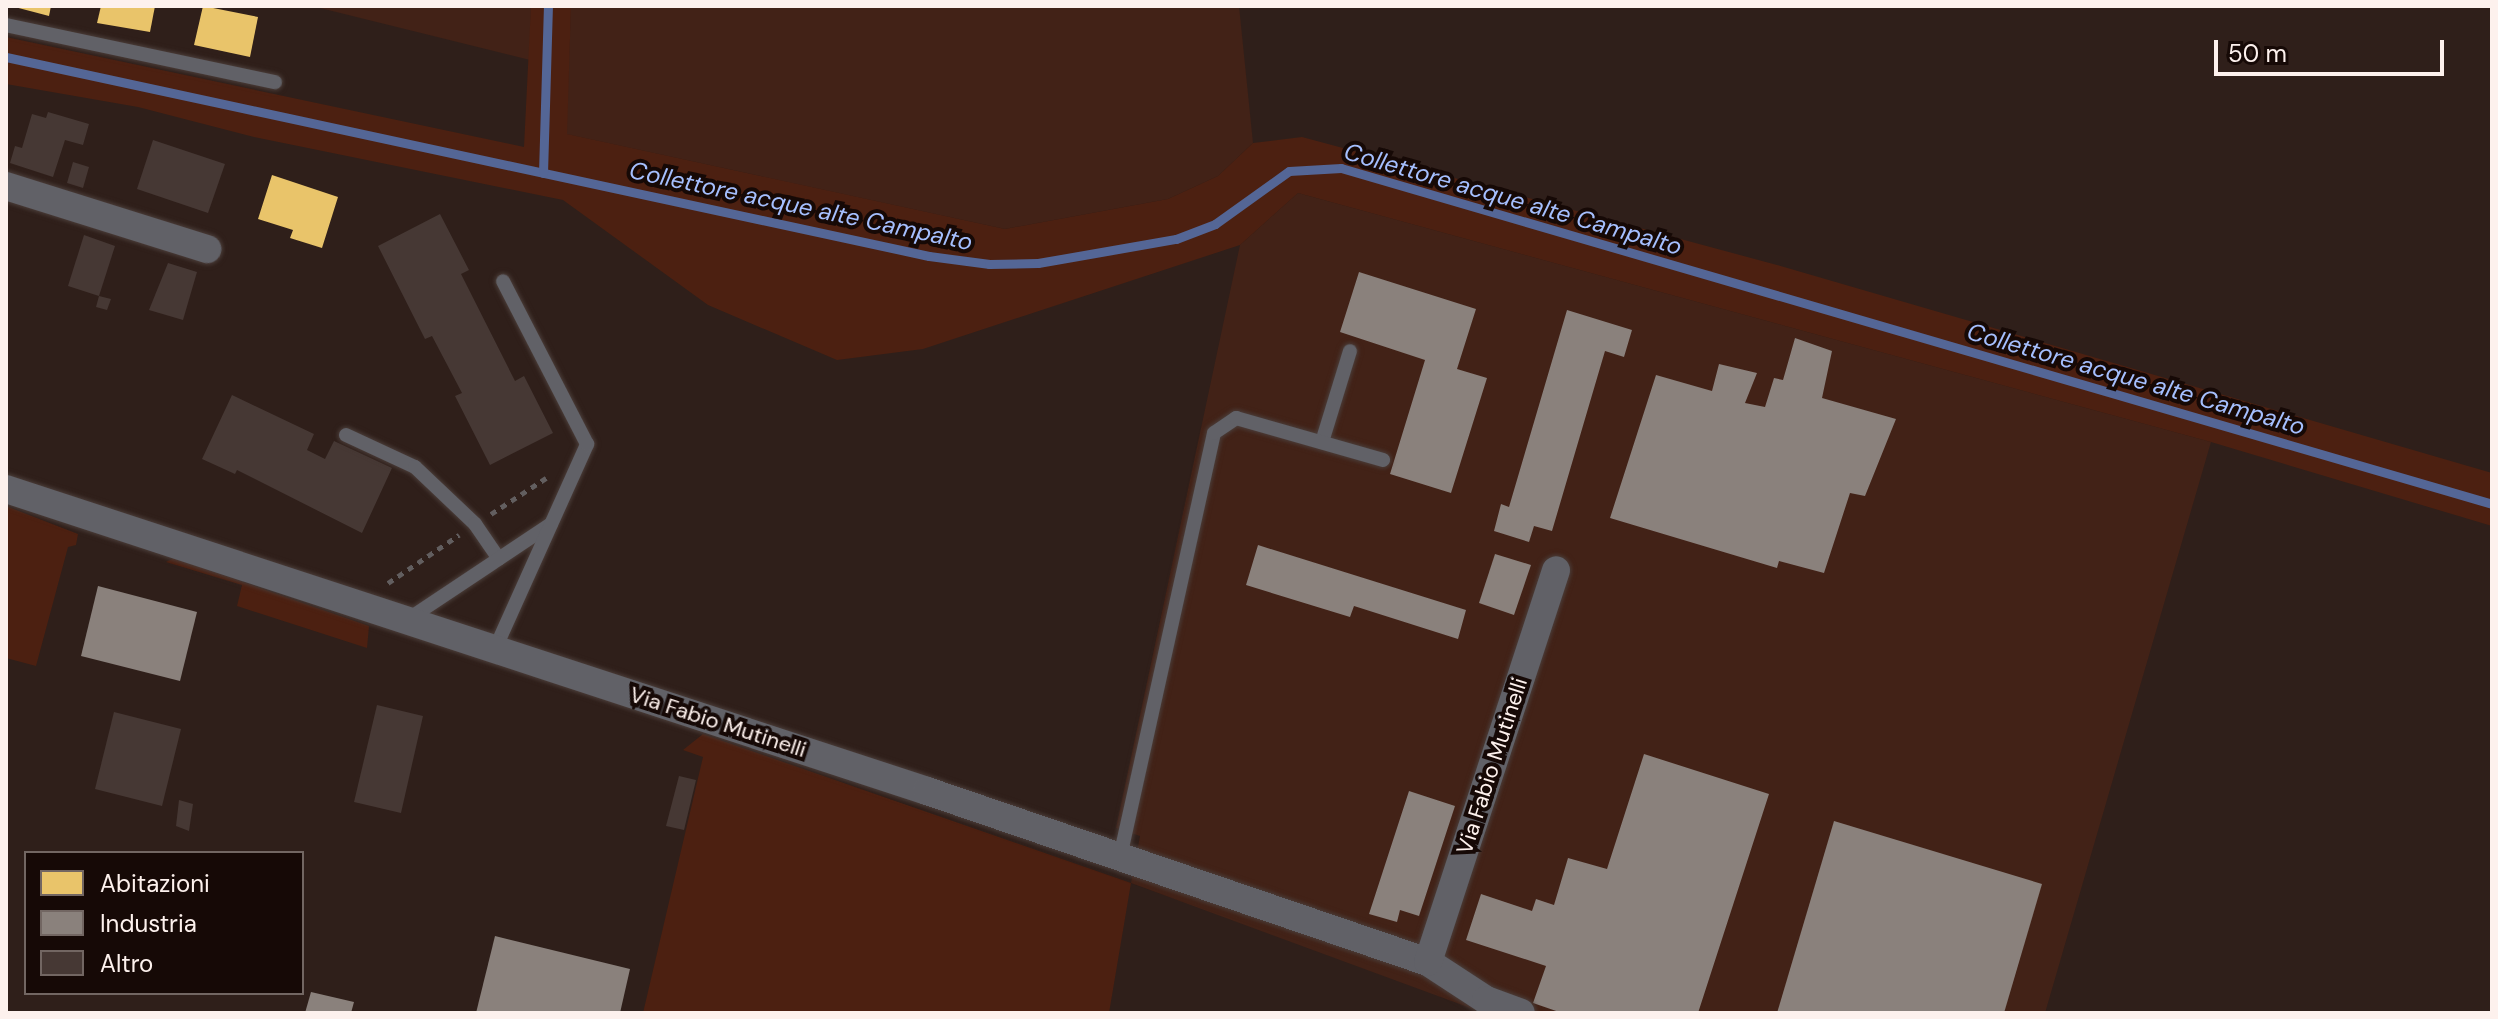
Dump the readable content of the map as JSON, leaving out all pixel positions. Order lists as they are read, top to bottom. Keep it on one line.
{"streets":{"street":["Via Fabio Mutinelli"]},"water":["Collettore acque alte Campalto"],"legend":["Abitazioni","Industria","Altro"],"scale_bar":"50 m"}
